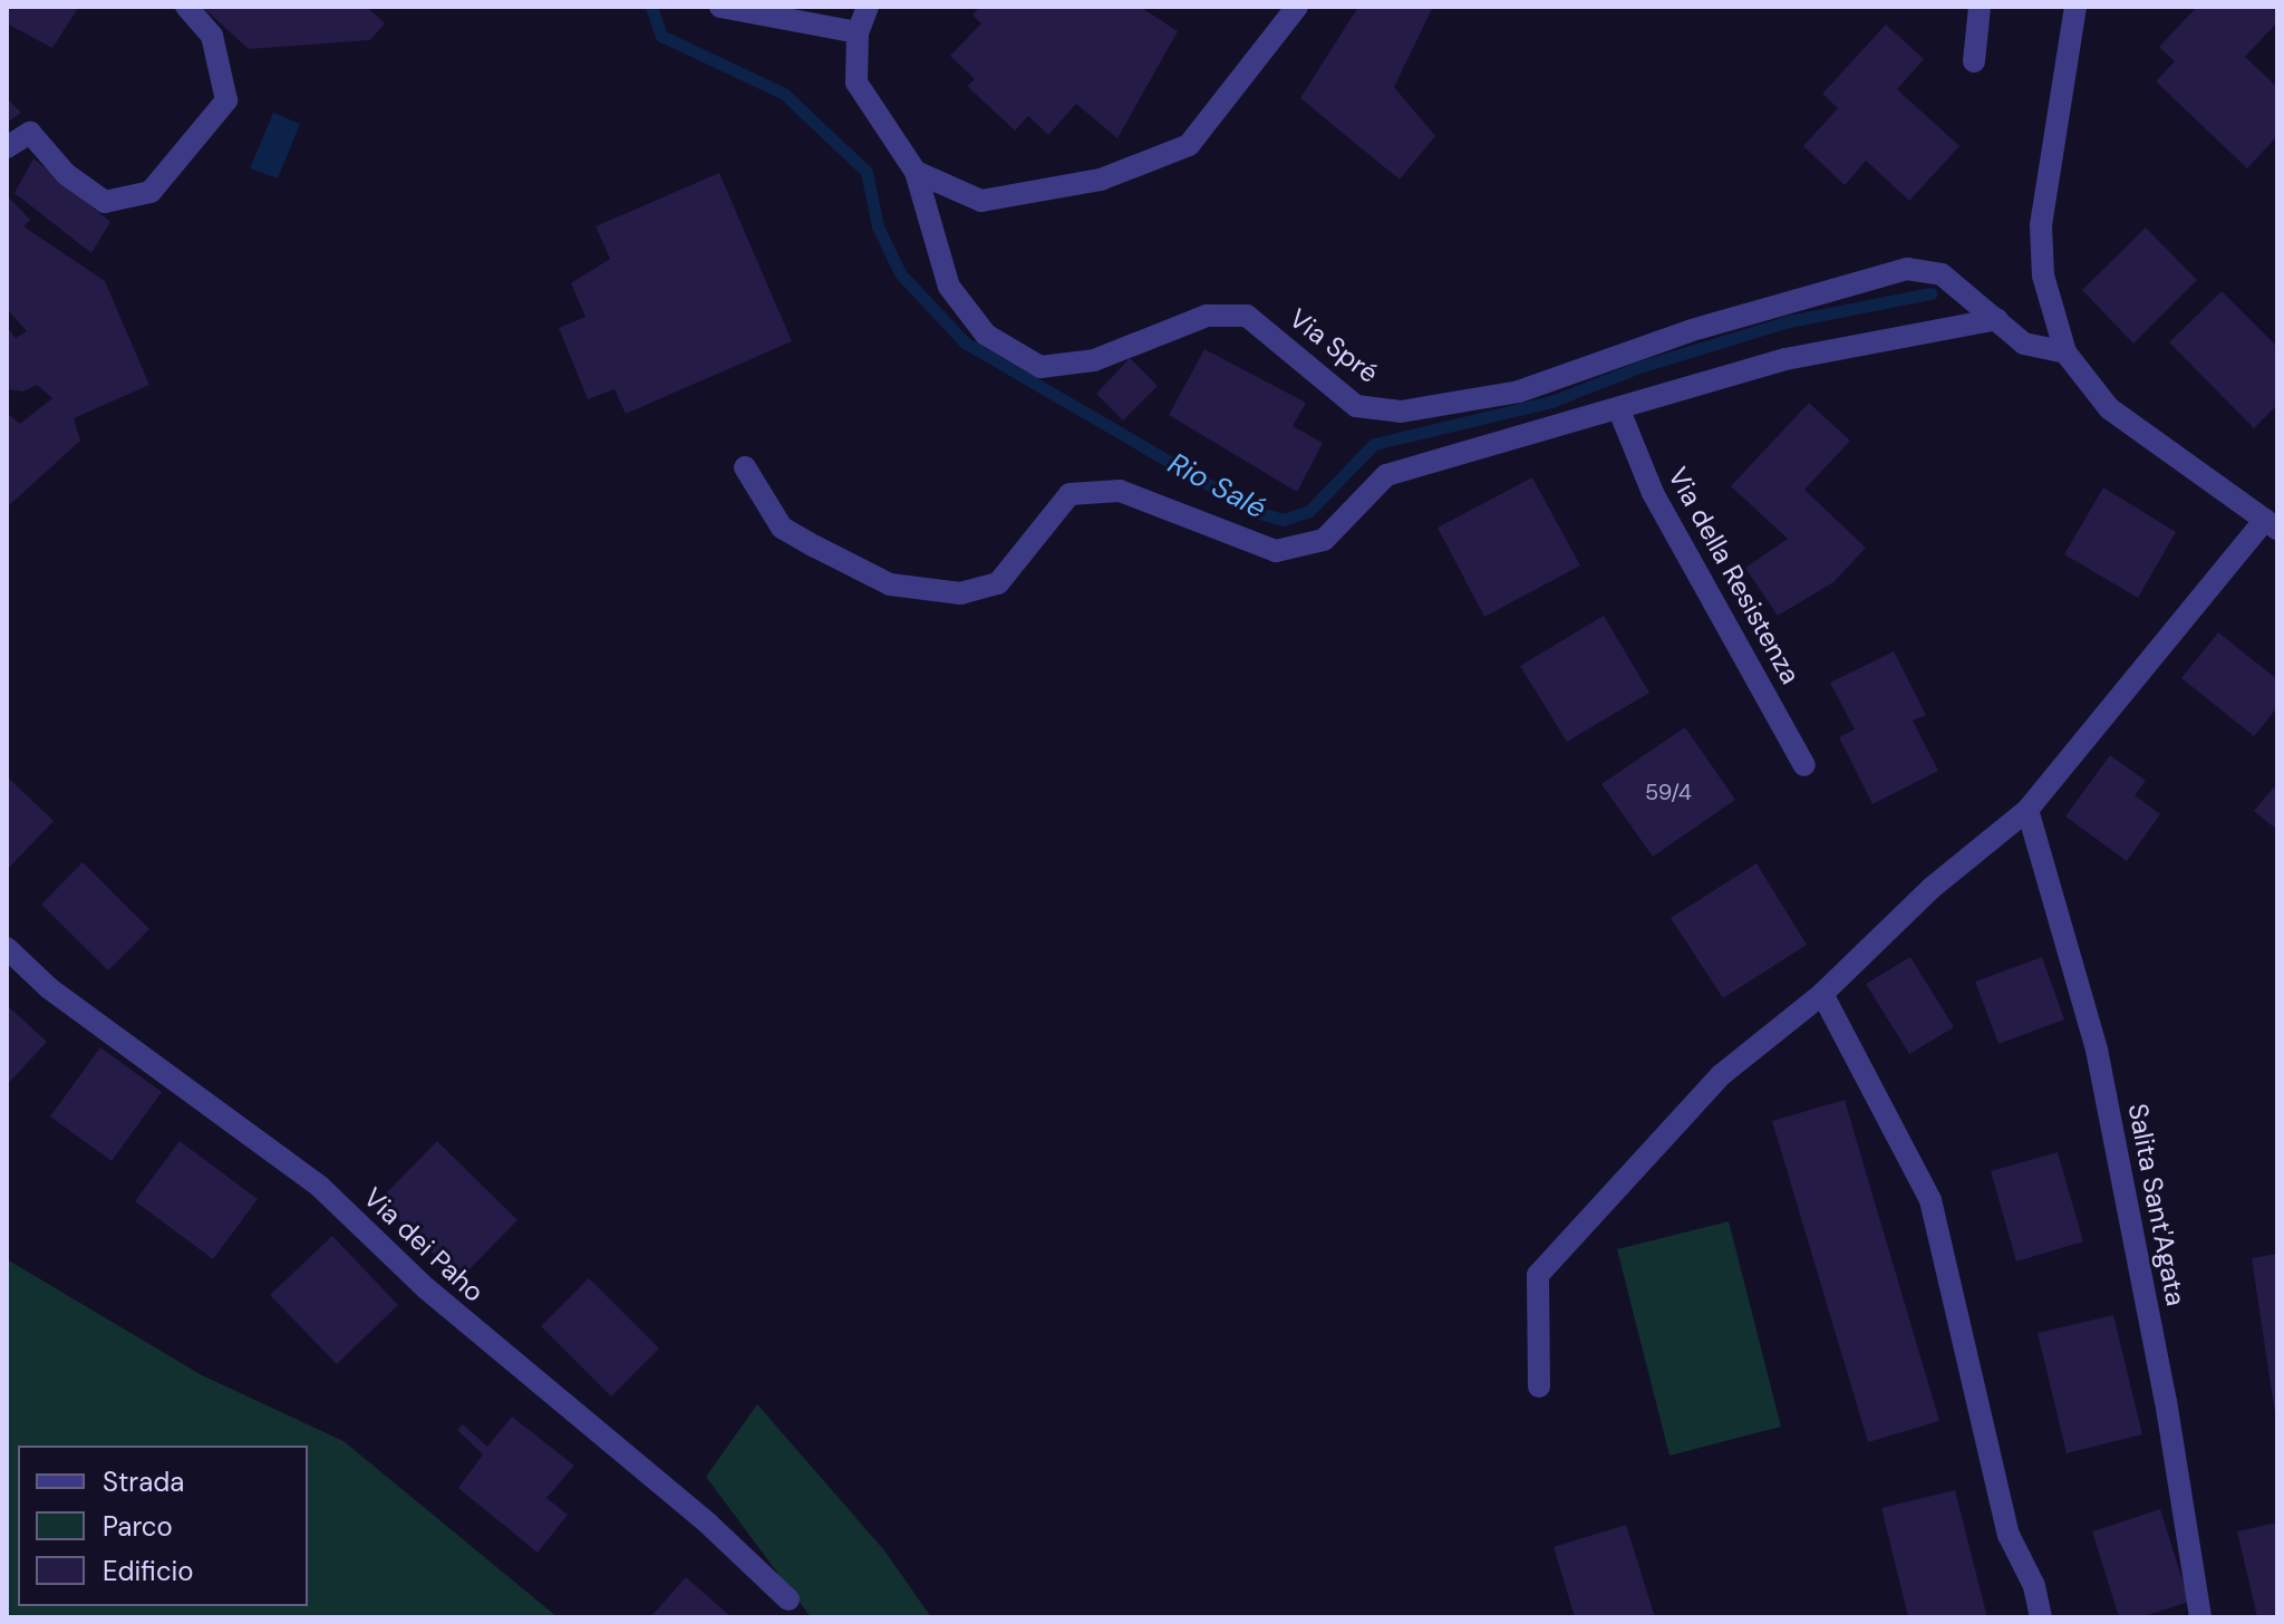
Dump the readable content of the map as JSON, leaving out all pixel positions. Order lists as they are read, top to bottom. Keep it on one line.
{"streets":{"street":["Via Spré","Via della Resistenza","Salita Sant'Agata","Via dei Paho"]},"water":["Rio Salé"],"house_numbers":["59/4"],"legend":["Strada","Parco","Edificio"]}
